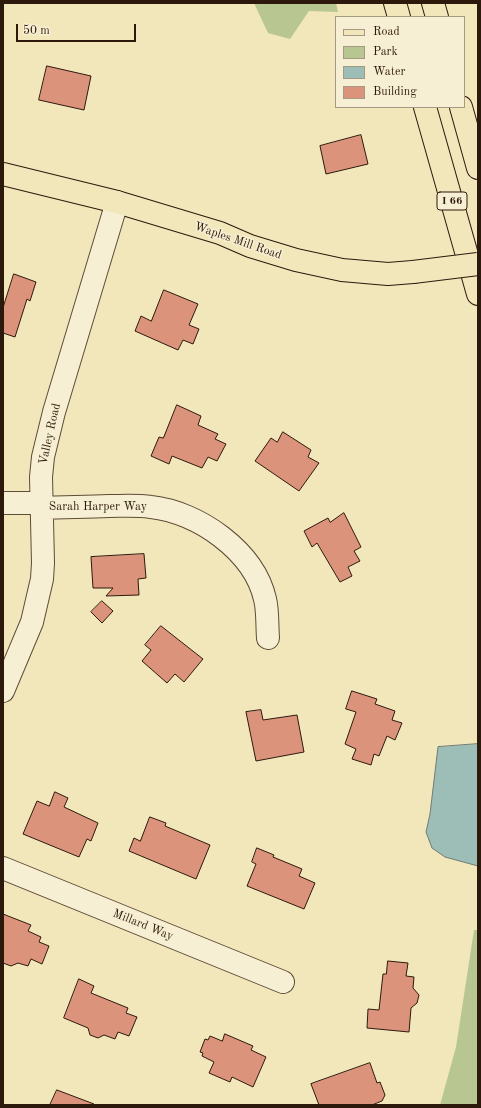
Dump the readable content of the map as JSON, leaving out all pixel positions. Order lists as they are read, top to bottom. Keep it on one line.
{"streets":{"main road":["I 66","Waples Mill Road"],"street":["Valley Road","Sarah Harper Way","Millard Way"]},"crossings":[["Waples Mill Road","Valley Road"],["Valley Road","Sarah Harper Way"]],"legend":["Road","Park","Water","Building"],"scale_bar":"50 m"}
